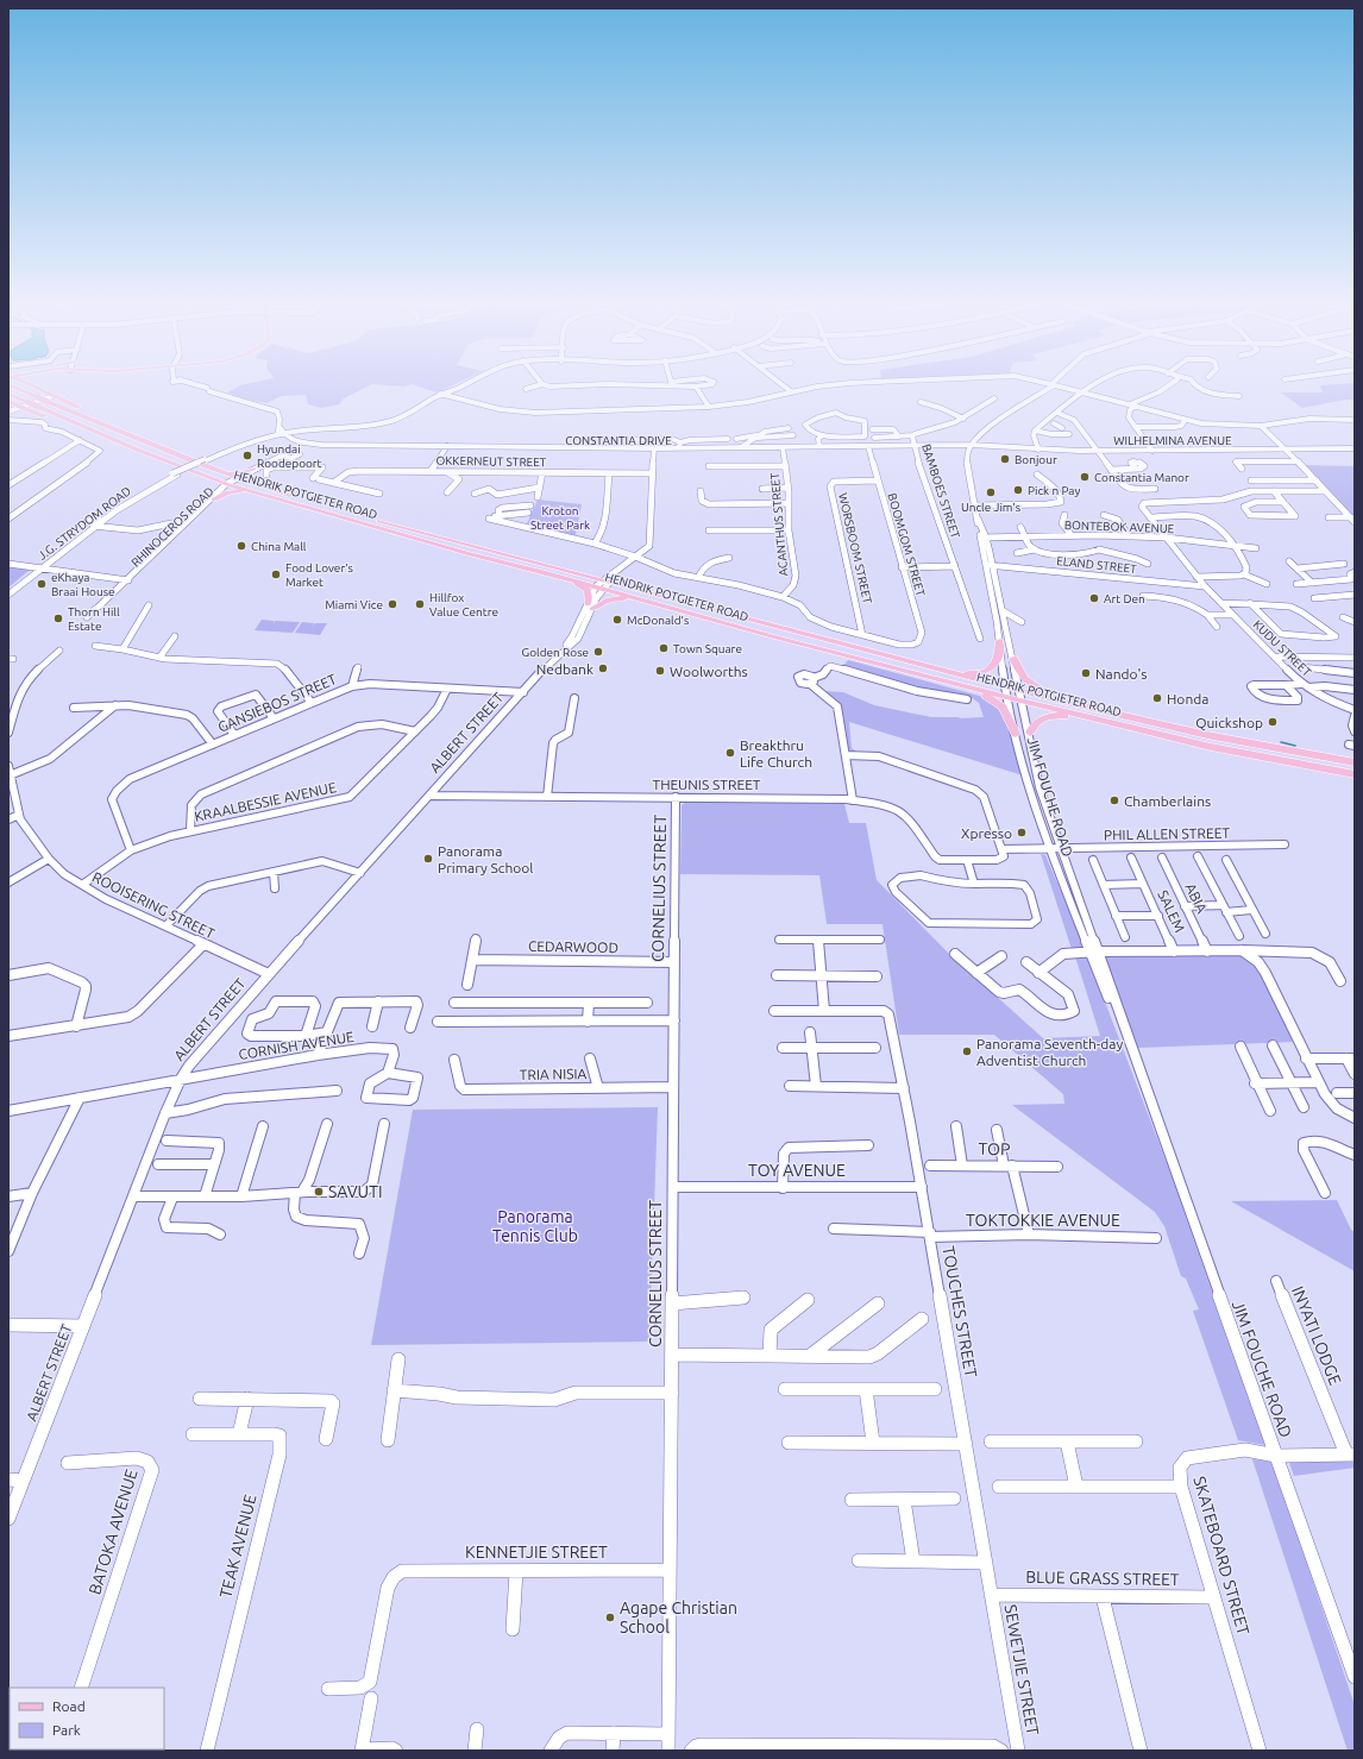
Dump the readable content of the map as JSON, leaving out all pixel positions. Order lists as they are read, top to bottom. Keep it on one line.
{"streets":{"main road":["HENDRIK POTGIETER ROAD"],"street":["CONSTANTIA DRIVE","WILHELMINA AVENUE","OKKERNEUT STREET","BAMBOES STREET","J.G. STRYDOM ROAD","ACANTHUS STREET","RHINOCEROS ROAD","BONTEBOK AVENUE","BOOMGOM STREET","WORSBOOM STREET","ELAND STREET","KUDU STREET","GANSIEBOS STREET","ALBERT STREET","THEUNIS STREET","JIM FOUCHE ROAD","KRAALBESSIE AVENUE","PHIL ALLEN STREET","CORNELIUS STREET","ABIA","ROOISERING STREET","SALEM","CEDARWOOD","CORNISH AVENUE","TRIA NISIA","TOP","TOY AVENUE","TOKTOKKIE AVENUE","TOUCHES STREET","INYATI LODGE","BATOKA AVENUE","TEAK AVENUE","KENNETJIE STREET","SKATEBOARD STREET","BLUE GRASS STREET","SEWETJIE STREET"]},"crossings":[["CONSTANTIA DRIVE","WILHELMINA AVENUE"],["CONSTANTIA DRIVE","BAMBOES STREET"],["CONSTANTIA DRIVE","ACANTHUS STREET"],["CONSTANTIA DRIVE","BOOMGOM STREET"],["CONSTANTIA DRIVE","JIM FOUCHE ROAD"],["WILHELMINA AVENUE","JIM FOUCHE ROAD"],["OKKERNEUT STREET","ALBERT STREET"],["HENDRIK POTGIETER ROAD","RHINOCEROS ROAD"],["HENDRIK POTGIETER ROAD","ALBERT STREET"],["HENDRIK POTGIETER ROAD","JIM FOUCHE ROAD"],["BONTEBOK AVENUE","KUDU STREET"],["BONTEBOK AVENUE","JIM FOUCHE ROAD"],["BOOMGOM STREET","WORSBOOM STREET"],["ELAND STREET","KUDU STREET"],["ELAND STREET","JIM FOUCHE ROAD"],["GANSIEBOS STREET","ALBERT STREET"],["GANSIEBOS STREET","KRAALBESSIE AVENUE"],["ALBERT STREET","THEUNIS STREET"],["ALBERT STREET","ROOISERING STREET"],["ALBERT STREET","CORNISH AVENUE"],["THEUNIS STREET","CORNELIUS STREET"],["JIM FOUCHE ROAD","PHIL ALLEN STREET"],["JIM FOUCHE ROAD","SKATEBOARD STREET"],["KRAALBESSIE AVENUE","ROOISERING STREET"],["CORNELIUS STREET","CEDARWOOD"],["CORNELIUS STREET","TRIA NISIA"],["CORNELIUS STREET","TOY AVENUE"],["CORNELIUS STREET","KENNETJIE STREET"],["TOY AVENUE","TOUCHES STREET"],["TOKTOKKIE AVENUE","TOUCHES STREET"],["TOUCHES STREET","BLUE GRASS STREET"],["TOUCHES STREET","SEWETJIE STREET"],["INYATI LODGE","SKATEBOARD STREET"],["SKATEBOARD STREET","BLUE GRASS STREET"],["BLUE GRASS STREET","SEWETJIE STREET"]],"parks":["Kroton Street Park","Panorama Tennis Club"],"places":["Hyundai Roodepoort","Bonjour","Constantia Manor","Pick n Pay","Uncle Jim's","China Mall","Food Lover's Market","eKhaya Braai House","Art Den","Miami Vice","Hillfox Value Centre","Thorn Hill Estate","McDonald's","Town Square","Golden Rose","Nedbank","Woolworths","Nando's","Honda","Quickshop","Breakthru Life Church","Chamberlains","Xpresso","Panorama Primary School","Panorama Seventh-day Adventist Church","SAVUTI","Agape Christian School"],"legend":["Road","Park"]}
